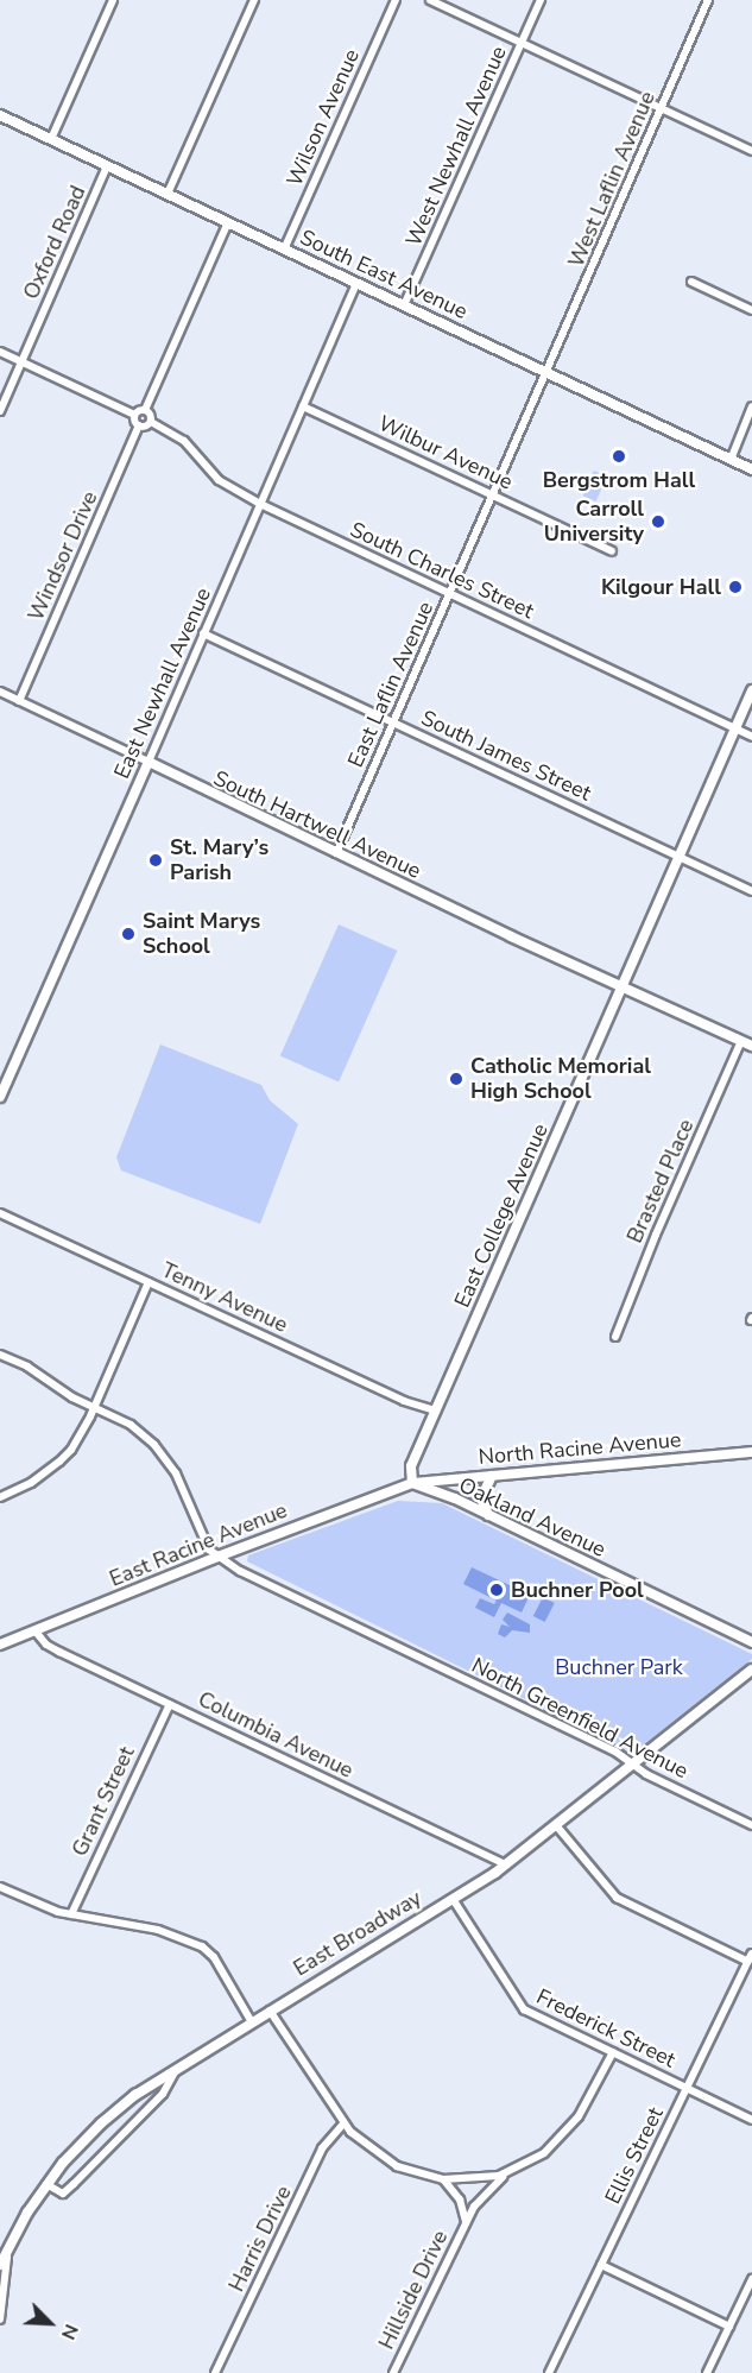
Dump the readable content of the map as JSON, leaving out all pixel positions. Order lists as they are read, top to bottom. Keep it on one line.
{"streets":{"main road":["South East Avenue","North Racine Avenue","East Racine Avenue","East Broadway"],"street":["Wilson Avenue","West Newhall Avenue","West Laflin Avenue","Oxford Road","Wilbur Avenue","Windsor Drive","South Charles Street","East Newhall Avenue","East Laflin Avenue","South James Street","South Hartwell Avenue","Brasted Place","East College Avenue","Tenny Avenue","Oakland Avenue","North Greenfield Avenue","Columbia Avenue","Grant Street","Frederick Street","Ellis Street","Harris Drive","Hillside Drive"]},"crossings":[["Wilson Avenue","South East Avenue"],["West Newhall Avenue","South East Avenue"],["West Laflin Avenue","South East Avenue"],["West Laflin Avenue","East Laflin Avenue"],["Oxford Road","South East Avenue"],["South East Avenue","East Newhall Avenue"],["South East Avenue","East Laflin Avenue"],["Wilbur Avenue","East Newhall Avenue"],["Wilbur Avenue","East Laflin Avenue"],["Windsor Drive","South Charles Street"],["Windsor Drive","South Hartwell Avenue"],["South Charles Street","East Newhall Avenue"],["South Charles Street","East Laflin Avenue"],["South Charles Street","East College Avenue"],["East Newhall Avenue","South James Street"],["East Newhall Avenue","South Hartwell Avenue"],["East Laflin Avenue","South James Street"],["East Laflin Avenue","South Hartwell Avenue"],["South James Street","East College Avenue"],["South Hartwell Avenue","Brasted Place"],["South Hartwell Avenue","East College Avenue"],["East College Avenue","Tenny Avenue"],["East College Avenue","North Racine Avenue"],["East College Avenue","Oakland Avenue"],["East College Avenue","East Racine Avenue"],["North Racine Avenue","Oakland Avenue"],["North Racine Avenue","East Racine Avenue"],["Oakland Avenue","East Racine Avenue"],["East Racine Avenue","North Greenfield Avenue"],["East Racine Avenue","Columbia Avenue"],["North Greenfield Avenue","East Broadway"],["Columbia Avenue","Grant Street"],["Columbia Avenue","East Broadway"],["East Broadway","Frederick Street"],["Frederick Street","Ellis Street"]],"parks":["Buchner Park"],"places":["Bergstrom Hall","Carroll University","Kilgour Hall","St. Mary’s Parish","Saint Marys School","Catholic Memorial High School","Buchner Pool"],"north":"bottom right"}
